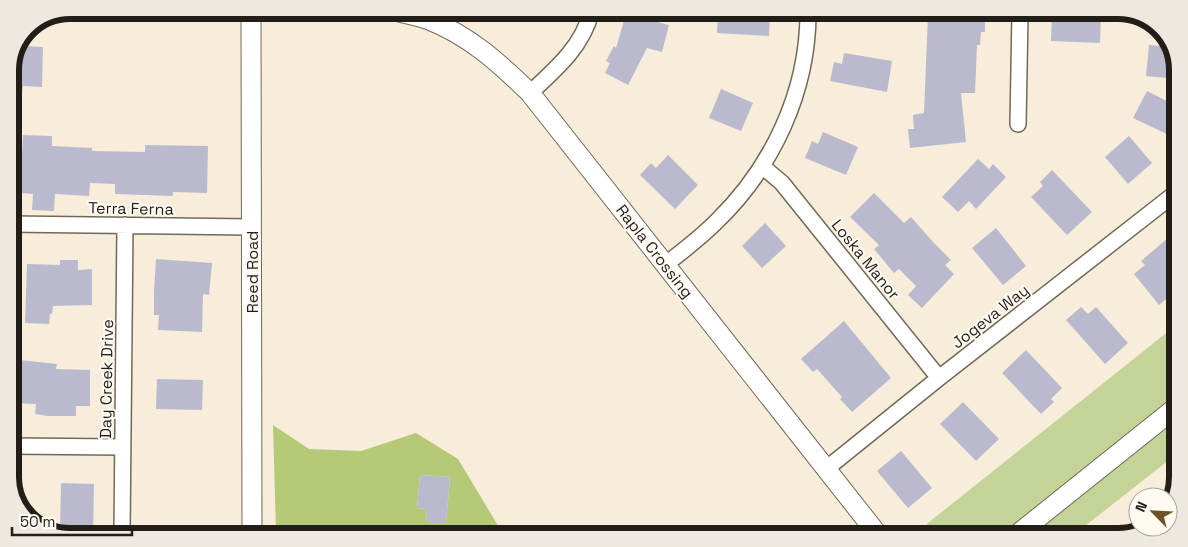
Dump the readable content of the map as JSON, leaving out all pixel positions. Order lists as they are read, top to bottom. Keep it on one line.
{"streets":{"street":["Terra Ferna","Rapla Crossing","Loska Manor","Reed Road","Jogeva Way","Day Creek Drive"]},"crossings":[["Terra Ferna","Reed Road"],["Terra Ferna","Day Creek Drive"],["Rapla Crossing","Jogeva Way"],["Loska Manor","Jogeva Way"]],"scale_bar":"50 m","north":"top left"}
